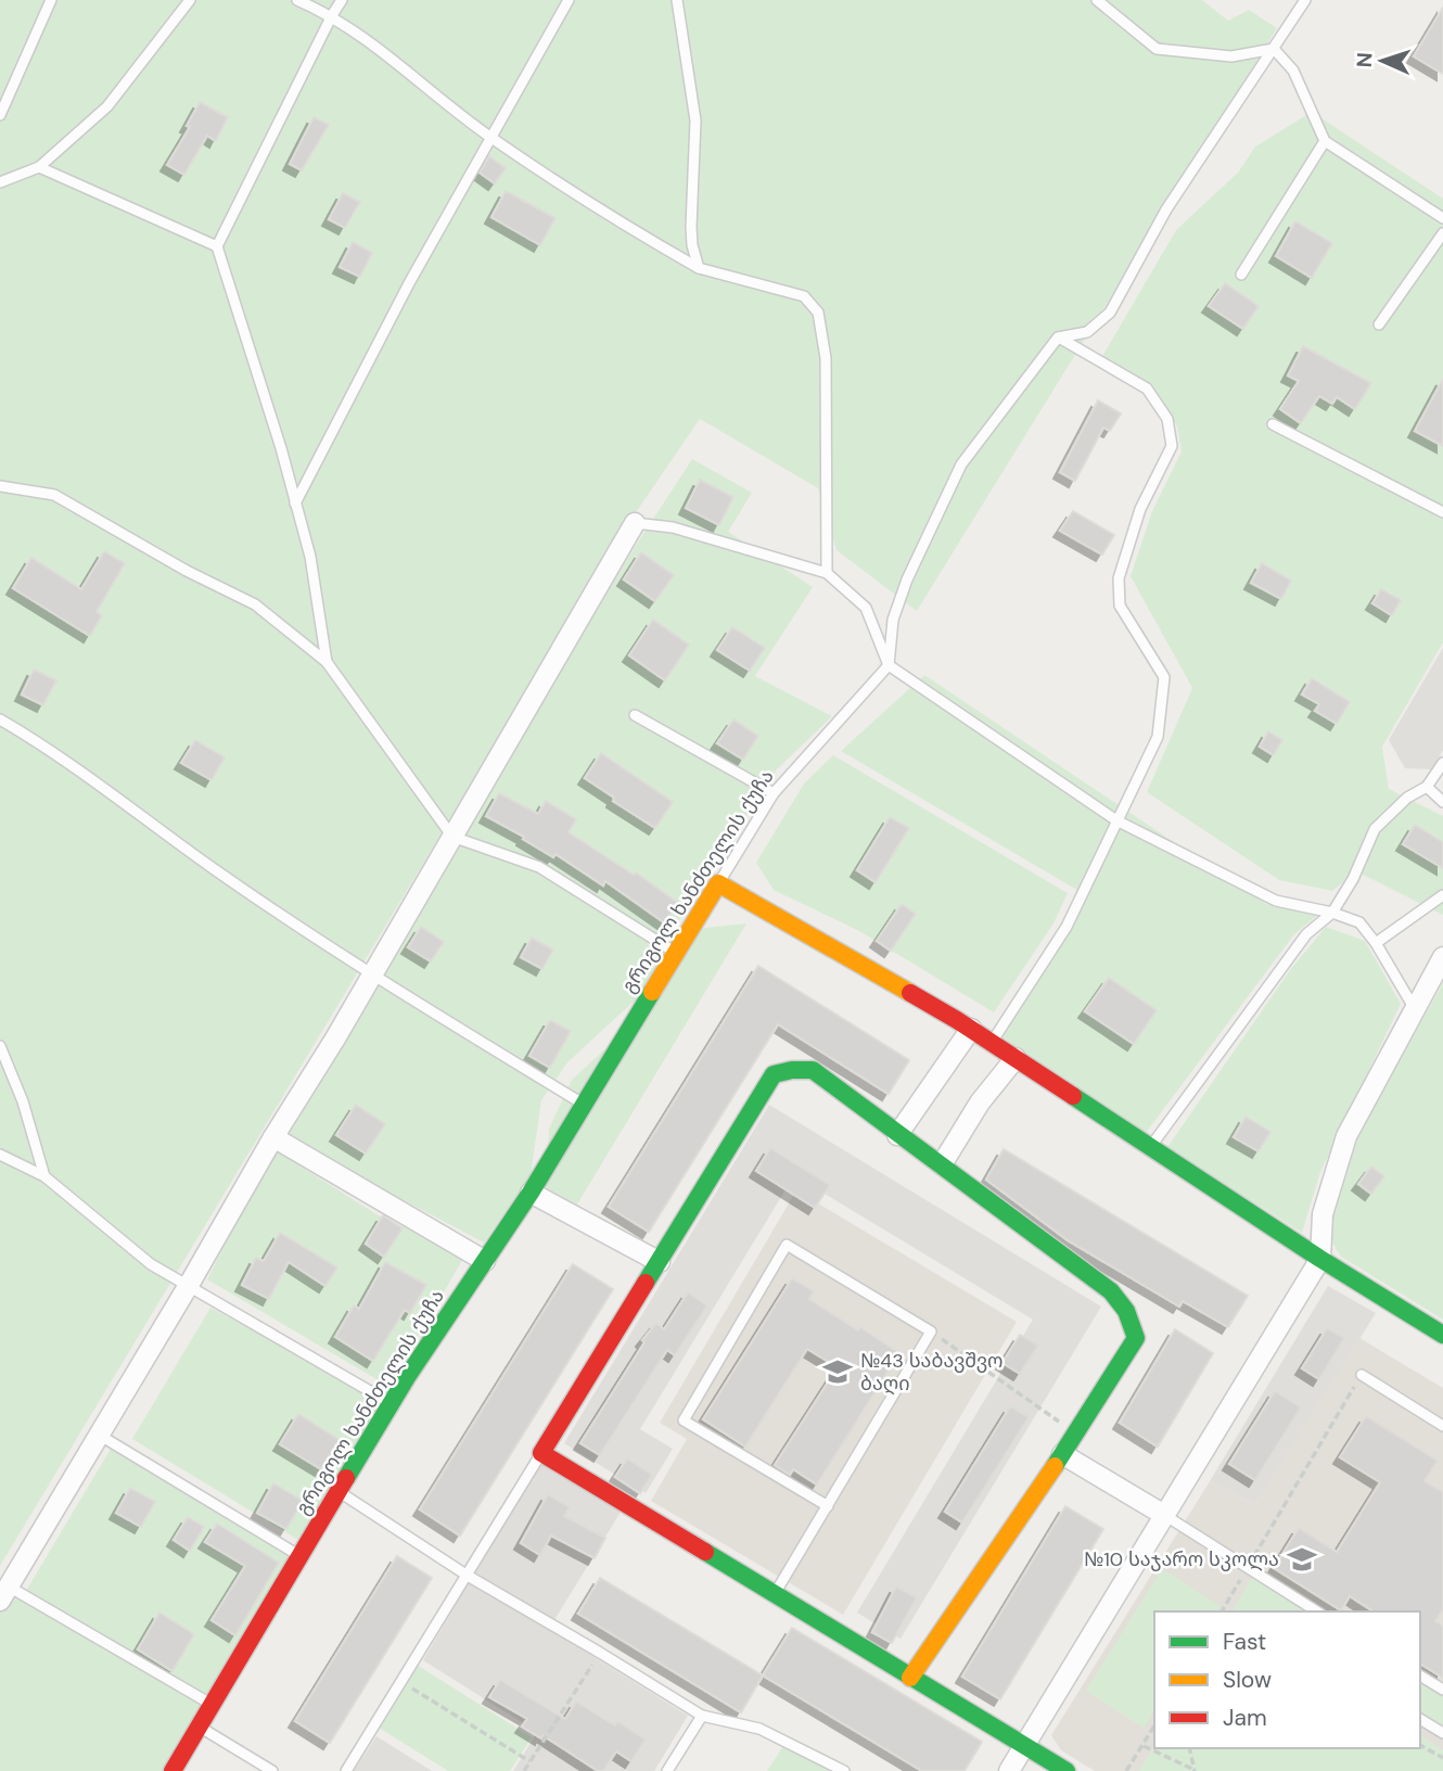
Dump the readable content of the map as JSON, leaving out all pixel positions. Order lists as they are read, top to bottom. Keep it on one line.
{"streets":{"street":["გრიგოლ ხანძთელის ქუჩა"]},"places":{"school or university":["№43 საბავშვო ბაღი","№10 საჯარო სკოლა"]},"legend":["Fast","Slow","Jam"],"north":"left"}
